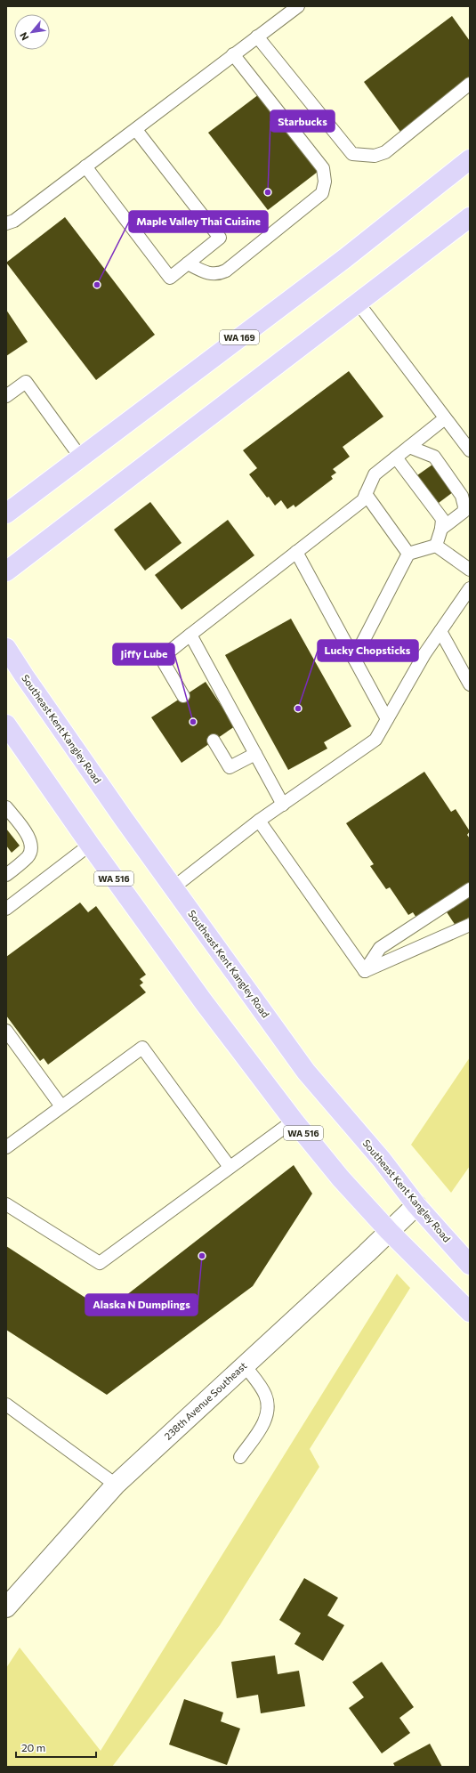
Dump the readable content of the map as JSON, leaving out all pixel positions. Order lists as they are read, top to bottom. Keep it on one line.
{"streets":{"main road":["WA 169","Southeast Kent Kangley Road","WA 516"],"street":["238th Avenue Southeast"]},"crossings":[["Southeast Kent Kangley Road","238th Avenue Southeast"],["WA 516","238th Avenue Southeast"]],"places":["Starbucks","Maple Valley Thai Cuisine","Lucky Chopsticks","Jiffy Lube","Alaska N Dumplings"],"scale_bar":"20 m","north":"bottom left"}
